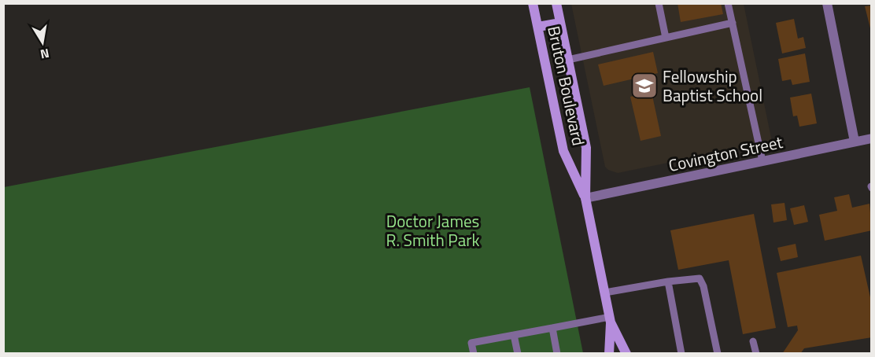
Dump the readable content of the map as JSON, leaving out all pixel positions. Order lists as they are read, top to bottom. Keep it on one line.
{"streets":{"street":["Bruton Boulevard","Covington Street"]},"crossings":[["Bruton Boulevard","Covington Street"]],"parks":["Doctor James R. Smith Park"],"places":{"school or university":["Fellowship Baptist School"]},"north":"bottom"}
